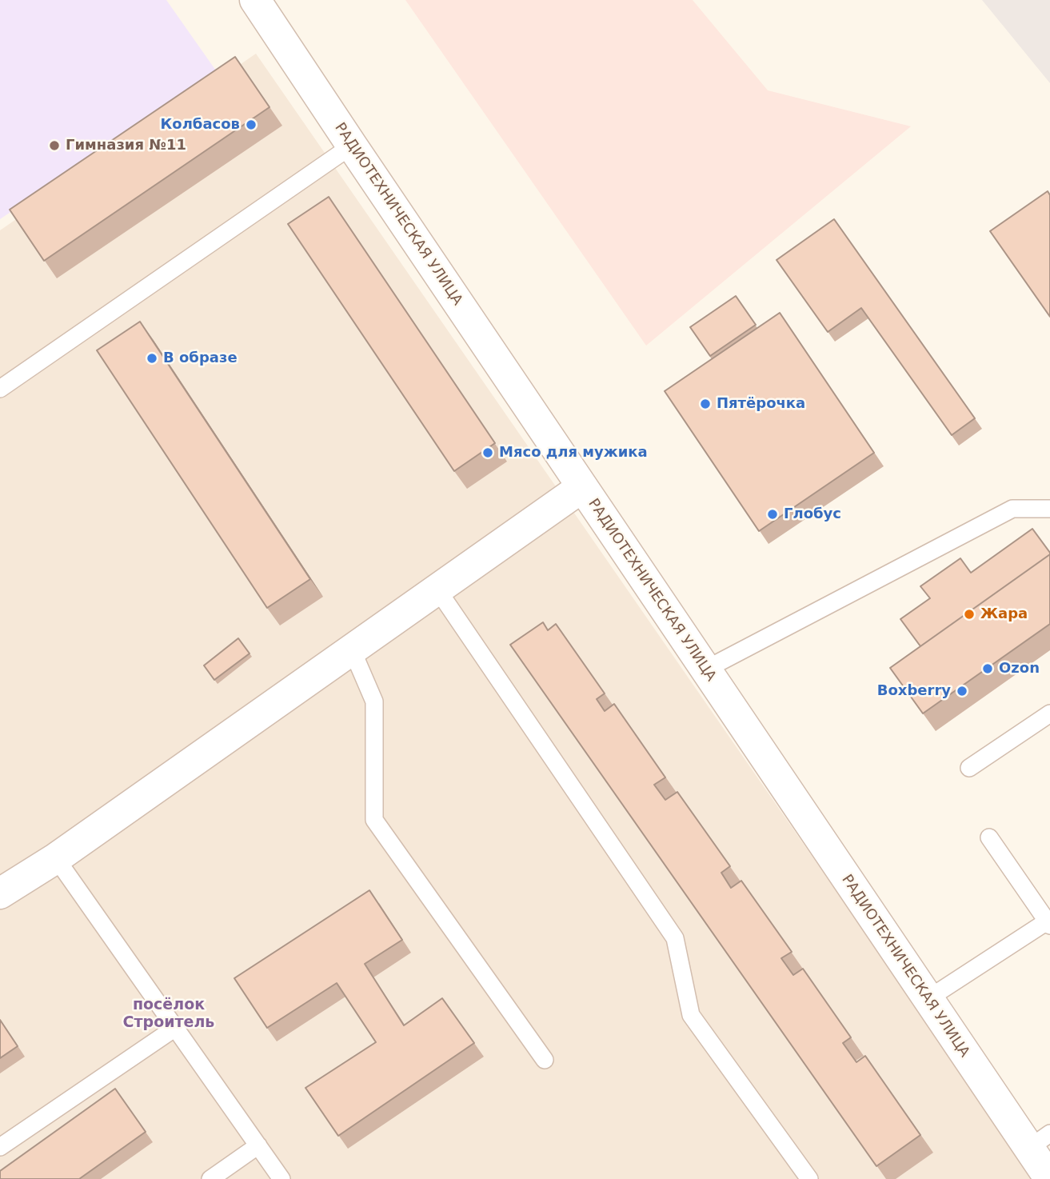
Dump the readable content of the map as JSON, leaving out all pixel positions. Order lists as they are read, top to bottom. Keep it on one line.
{"streets":{"street":["РАДИОТЕХНИЧЕСКАЯ УЛИЦА"]},"districts":["посёлок Строитель"],"places":["Колбасов","Гимназия №11","В образе","Пятёрочка","Мясо для мужика","Глобус","Жара","Ozon","Boxberry"]}
